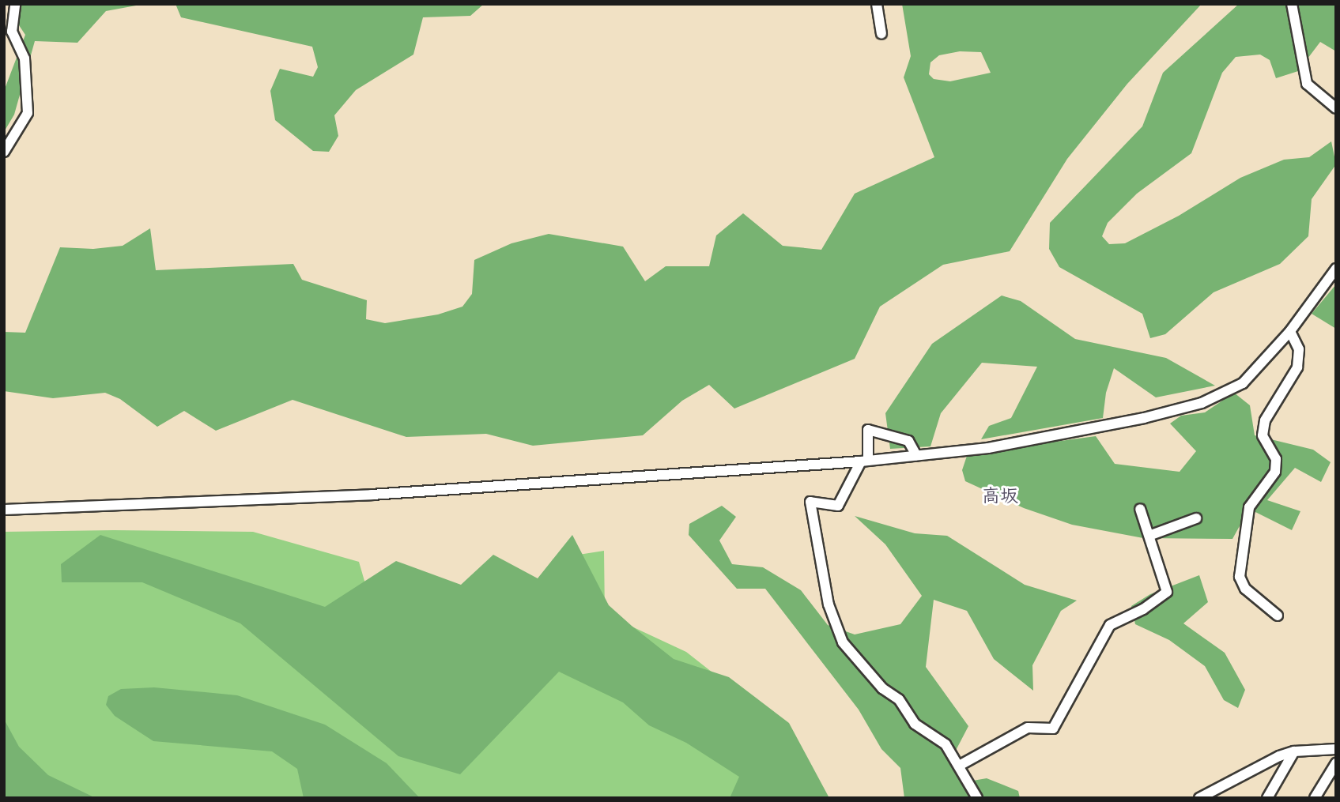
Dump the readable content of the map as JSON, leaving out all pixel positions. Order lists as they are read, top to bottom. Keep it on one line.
{"districts":["高坂"]}
